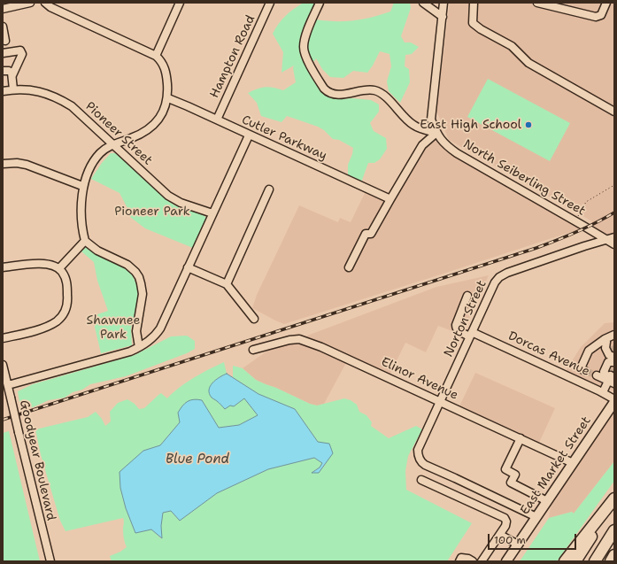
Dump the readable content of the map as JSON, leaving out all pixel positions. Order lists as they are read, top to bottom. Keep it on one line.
{"streets":{"main road":["East Market Street"],"street":["Hampton Road","Pioneer Street","Cutler Parkway","North Seiberling Street","Norton Street","Dorcas Avenue","Elinor Avenue","Goodyear Boulevard"]},"crossings":[["Hampton Road","Cutler Parkway"],["North Seiberling Street","Norton Street"],["Norton Street","Dorcas Avenue"],["Norton Street","Elinor Avenue"],["Norton Street","East Market Street"],["Dorcas Avenue","East Market Street"],["Elinor Avenue","East Market Street"]],"water":["Blue Pond"],"parks":["Pioneer Park","Shawnee Park"],"places":["East High School"],"scale_bar":"100 m"}
